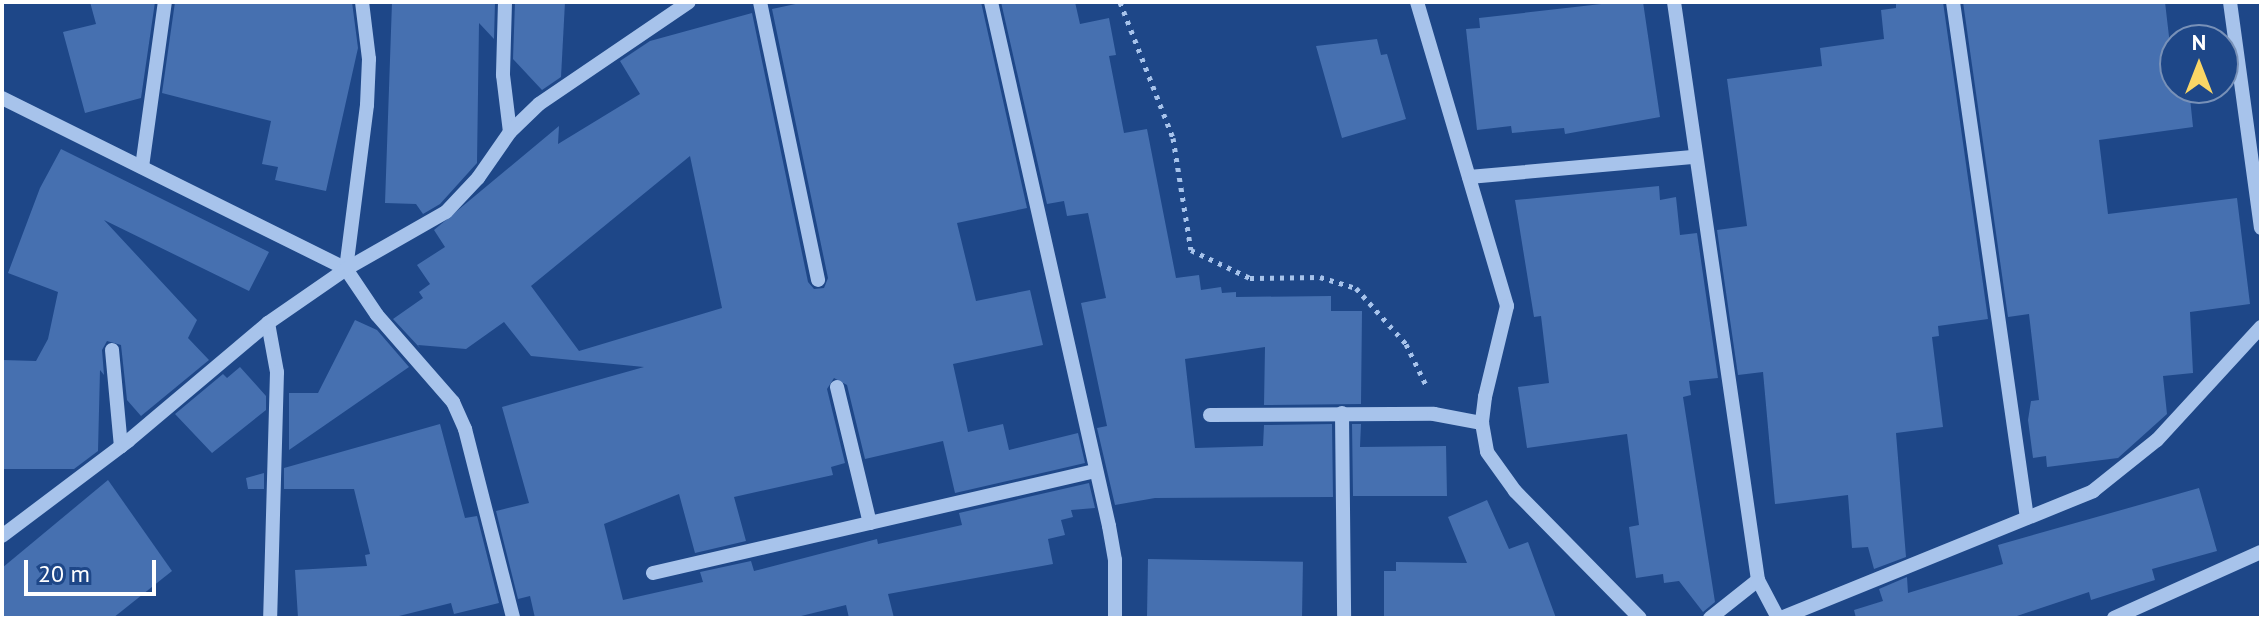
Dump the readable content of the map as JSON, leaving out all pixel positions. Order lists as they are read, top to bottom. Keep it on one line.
{"scale_bar":"20 m","north":"top"}
